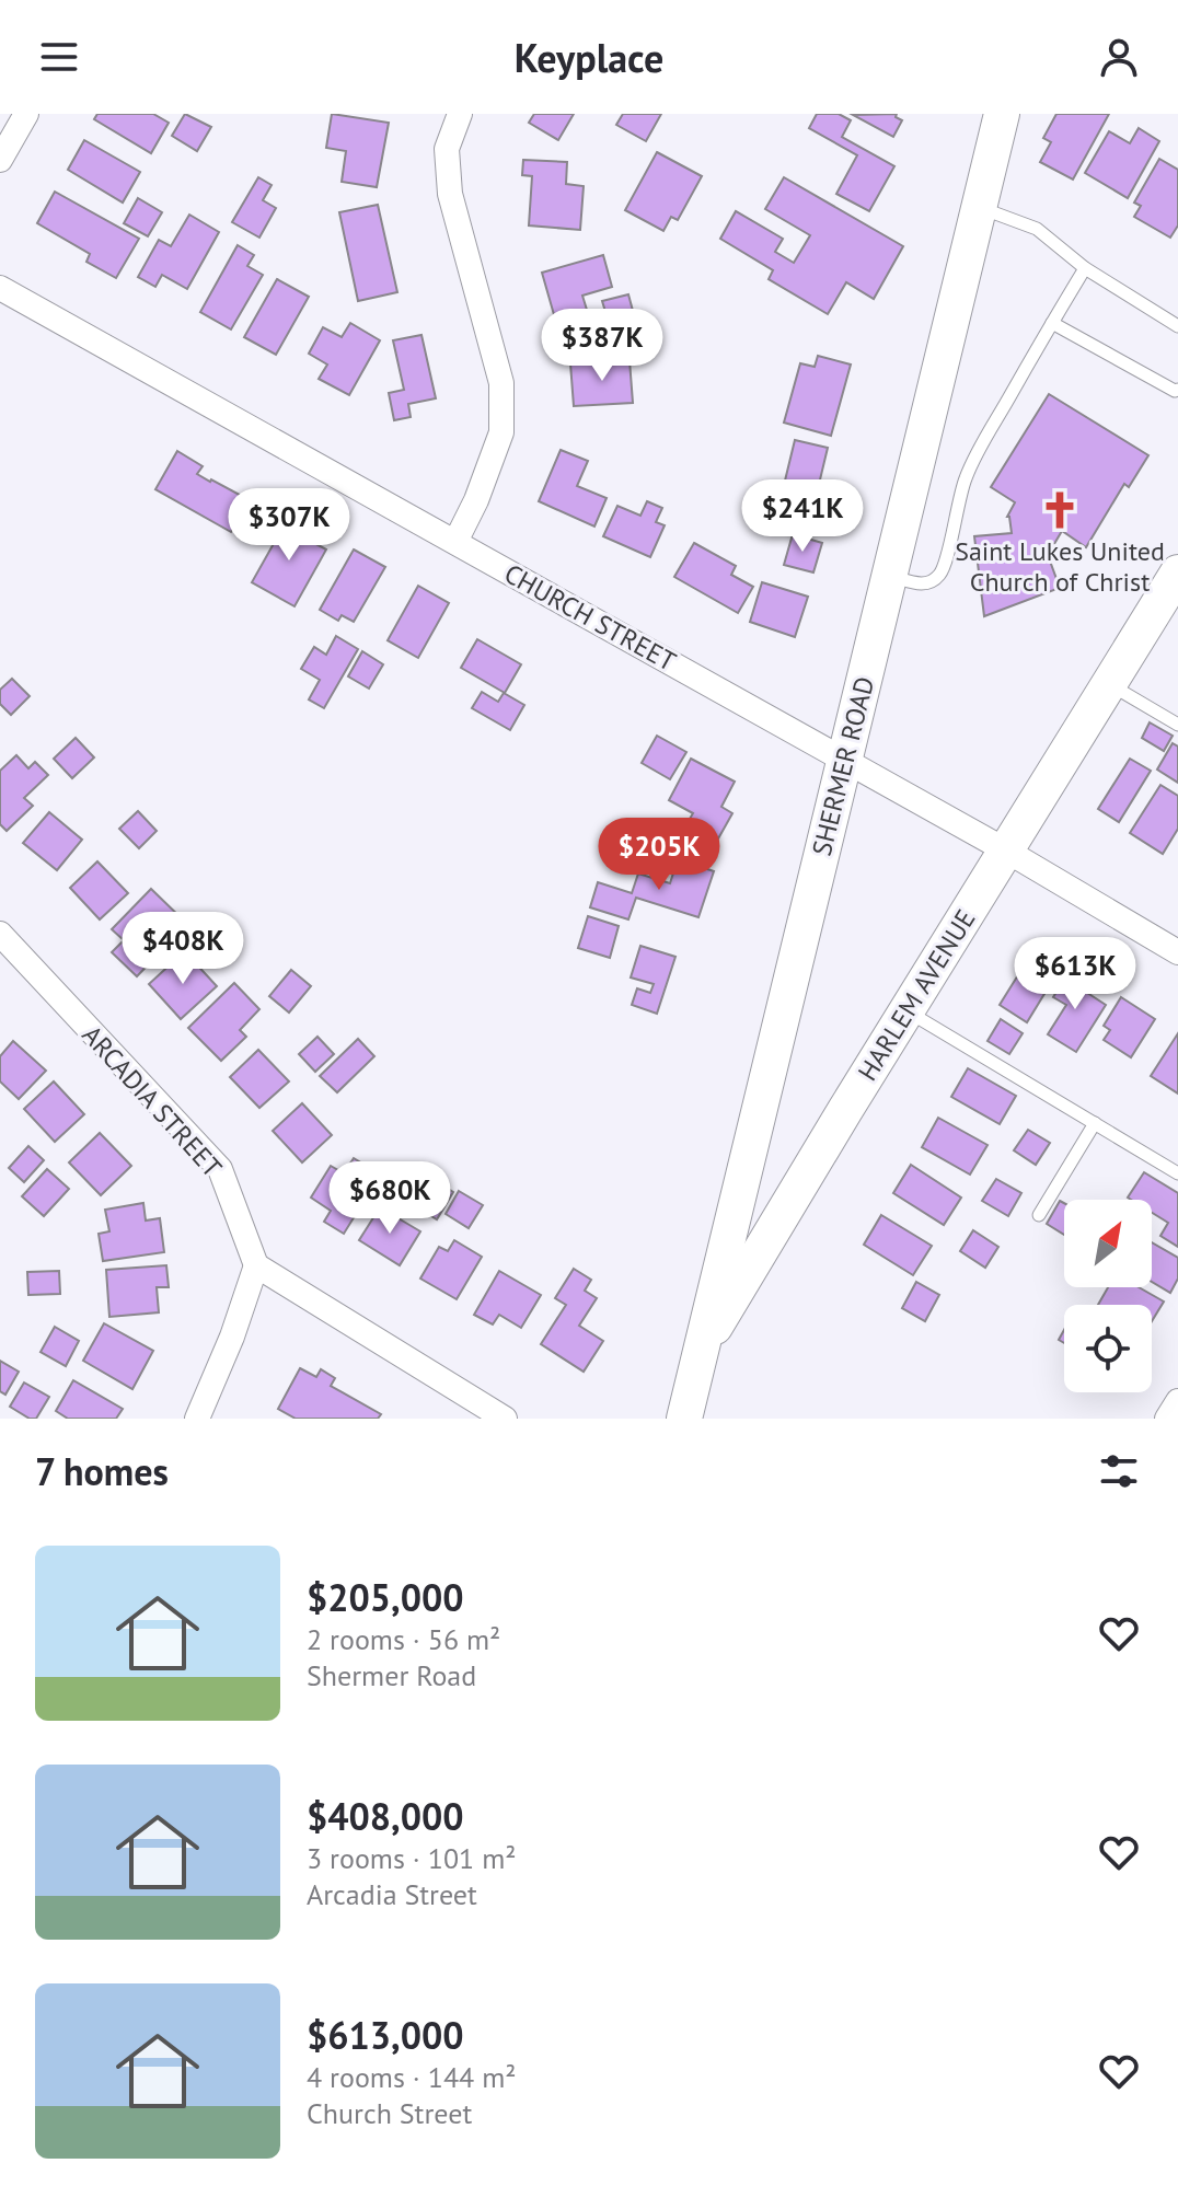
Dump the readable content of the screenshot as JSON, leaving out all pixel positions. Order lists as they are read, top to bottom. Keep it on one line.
{"streets":{"main road":["SHERMER ROAD","HARLEM AVENUE"],"street":["CHURCH STREET","ARCADIA STREET"]},"crossings":[["CHURCH STREET","SHERMER ROAD"],["CHURCH STREET","HARLEM AVENUE"],["SHERMER ROAD","HARLEM AVENUE"]],"places":{"church":["Saint Lukes United Church of Christ"]},"north":"top right","page":{"header":"Keyplace","price":["$387K","$241K","$307K","$205K","$408K","$613K","$680K"],"heading":"7 homes","list":[{"name":"$205,000","note":"2 rooms · 56 m² · Shermer Road"},{"name":"$408,000","note":"3 rooms · 101 m² · Arcadia Street"},{"name":"$613,000","note":"4 rooms · 144 m² · Church Street"}]}}
